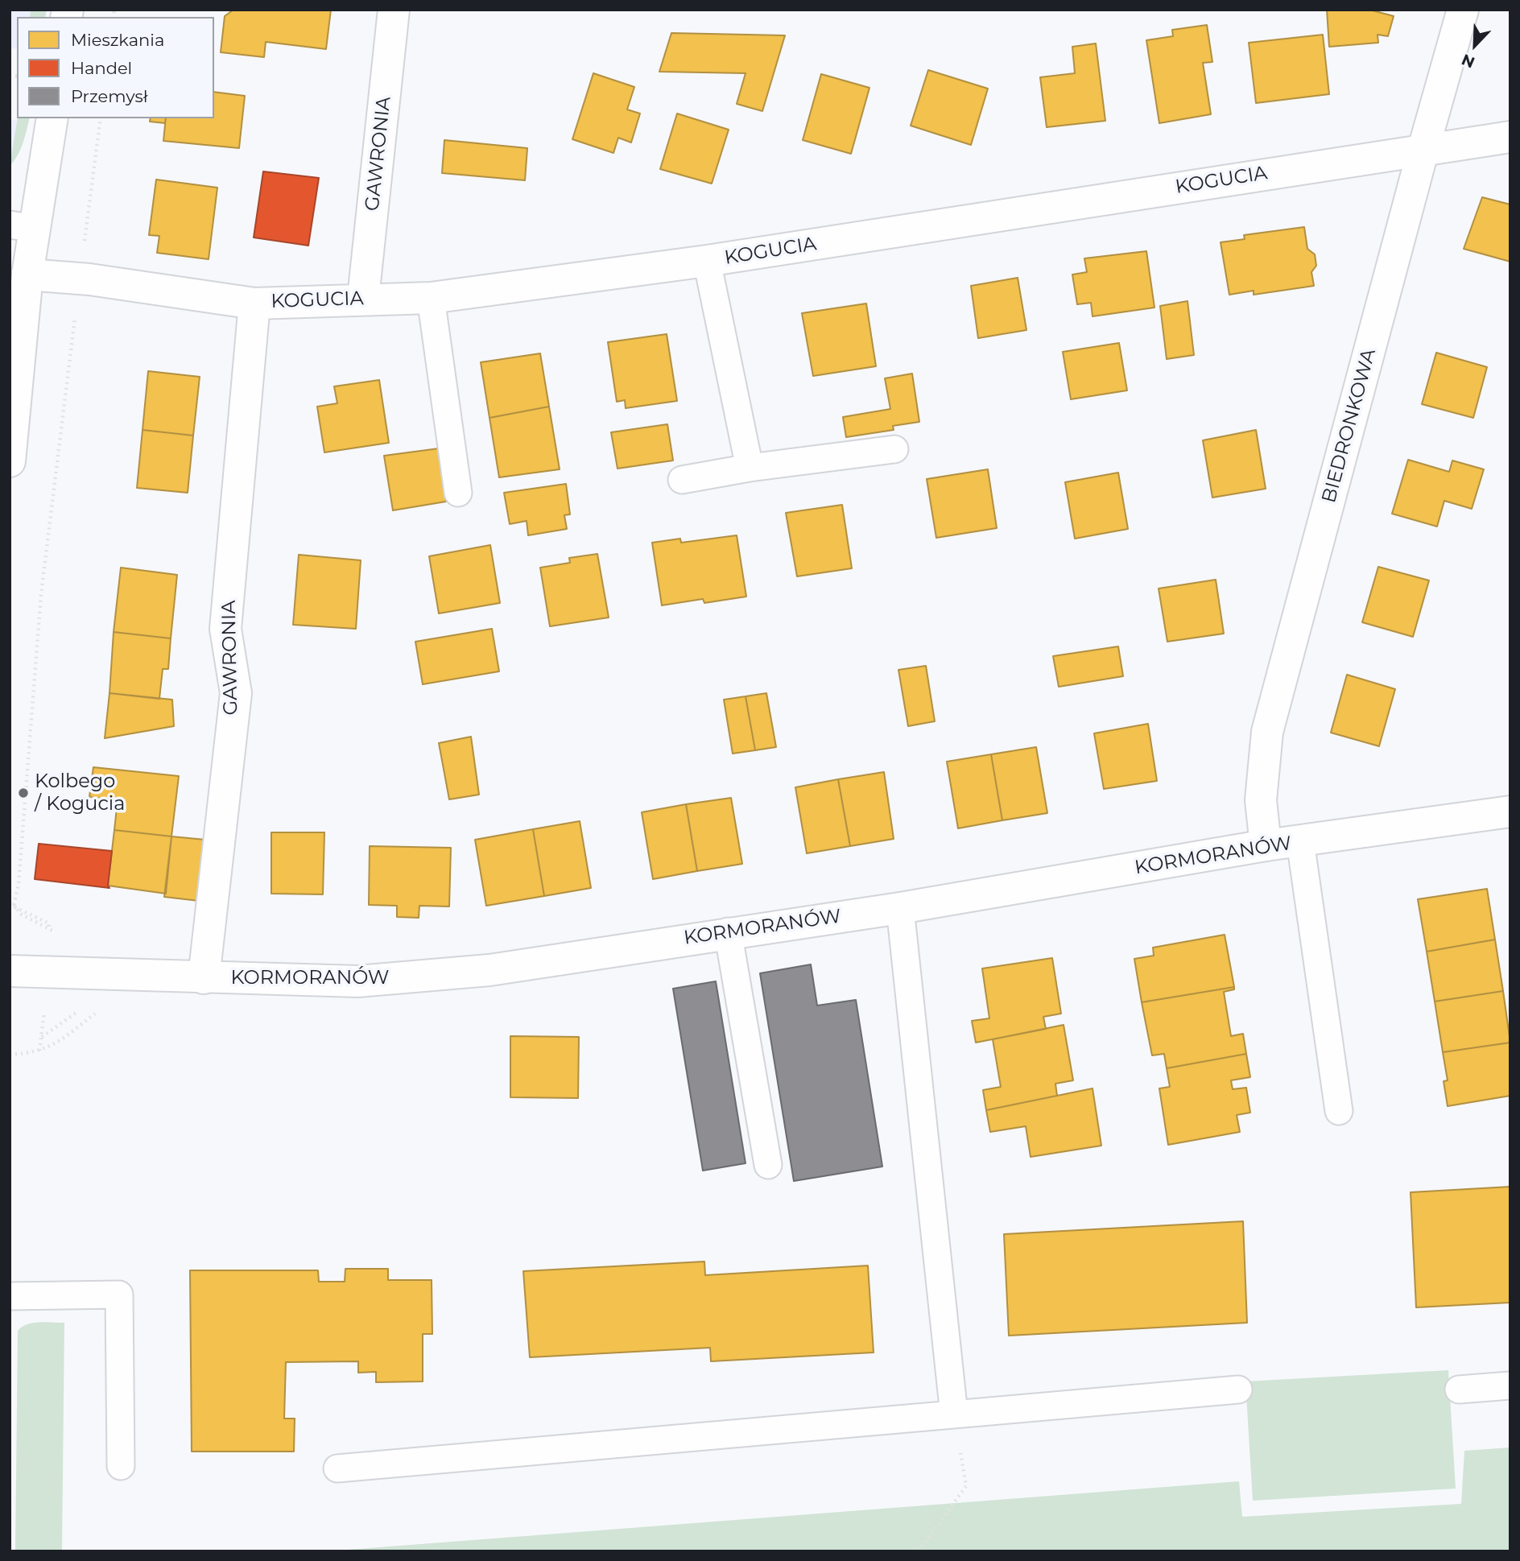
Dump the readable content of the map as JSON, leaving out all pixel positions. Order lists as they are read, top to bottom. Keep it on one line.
{"streets":{"street":["GAWRONIA","KOGUCIA","BIEDRONKOWA","KORMORANÓW"]},"crossings":[["GAWRONIA","KOGUCIA"],["GAWRONIA","KORMORANÓW"],["KOGUCIA","BIEDRONKOWA"],["BIEDRONKOWA","KORMORANÓW"]],"places":["Kolbego / Kogucia"],"legend":["Mieszkania","Handel","Przemysł"],"north":"bottom left"}
